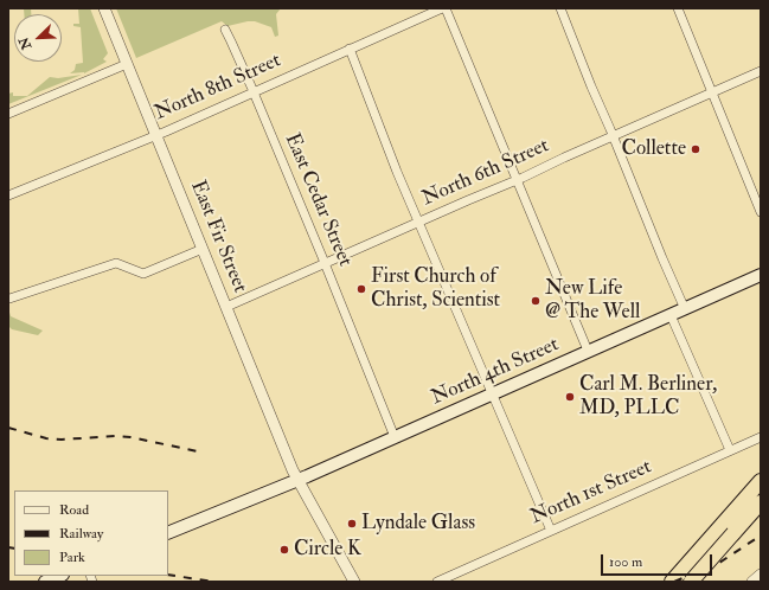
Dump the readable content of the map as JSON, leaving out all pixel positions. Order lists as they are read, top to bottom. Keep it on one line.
{"streets":{"main road":["North 4th Street"],"street":["North 8th Street","North 6th Street","East Cedar Street","East Fir Street","North 1st Street"]},"crossings":[["North 8th Street","East Cedar Street"],["North 8th Street","East Fir Street"],["North 6th Street","East Cedar Street"],["North 6th Street","East Fir Street"],["East Cedar Street","North 4th Street"],["East Fir Street","North 4th Street"]],"places":["Collette","First Church of Christ, Scientist","New Life @ The Well","Carl M. Berliner, MD, PLLC","Lyndale Glass","Circle K"],"legend":["Road","Railway","Park"],"scale_bar":"100 m","north":"bottom left"}
